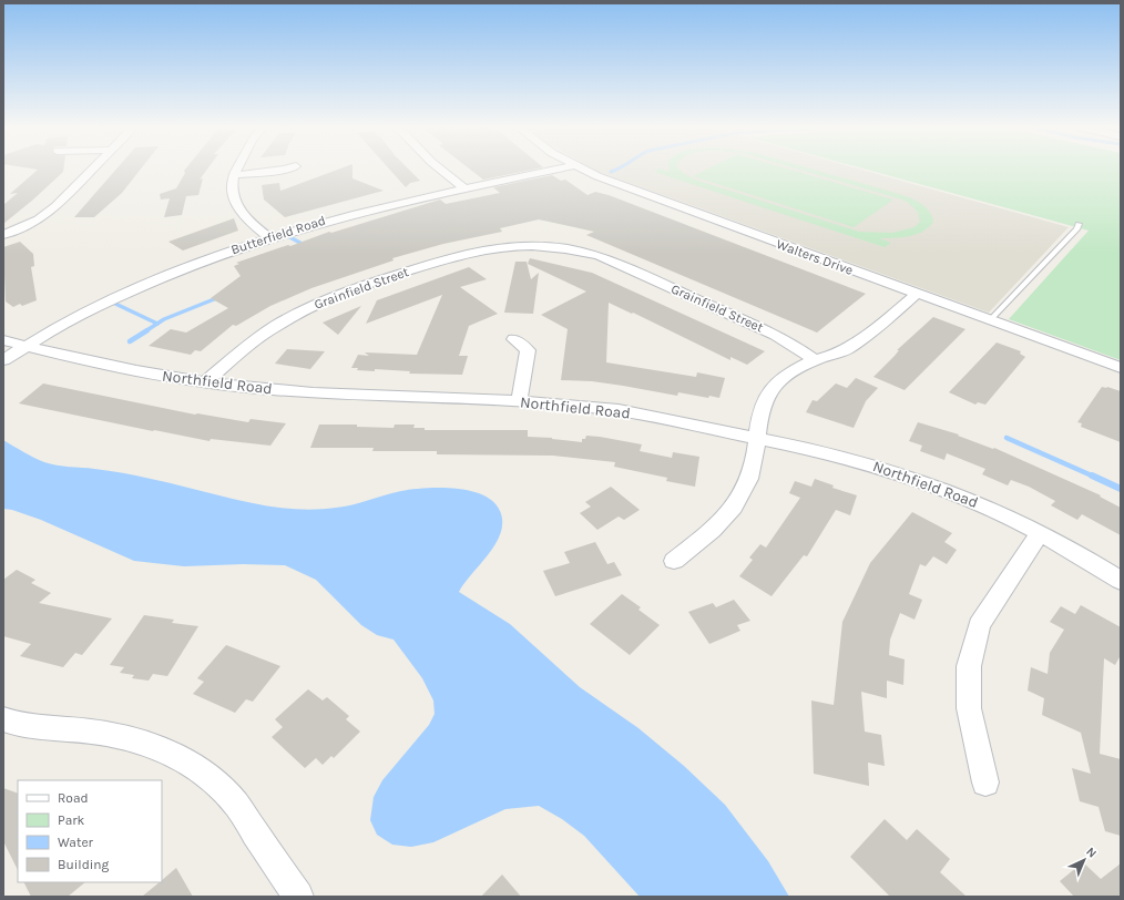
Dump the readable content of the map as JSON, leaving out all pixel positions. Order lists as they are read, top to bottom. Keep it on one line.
{"streets":{"street":["Butterfield Road","Walters Drive","Grainfield Street","Northfield Road"]},"crossings":[["Butterfield Road","Northfield Road"],["Grainfield Street","Northfield Road"]],"legend":["Road","Park","Water","Building"],"north":"top right"}
